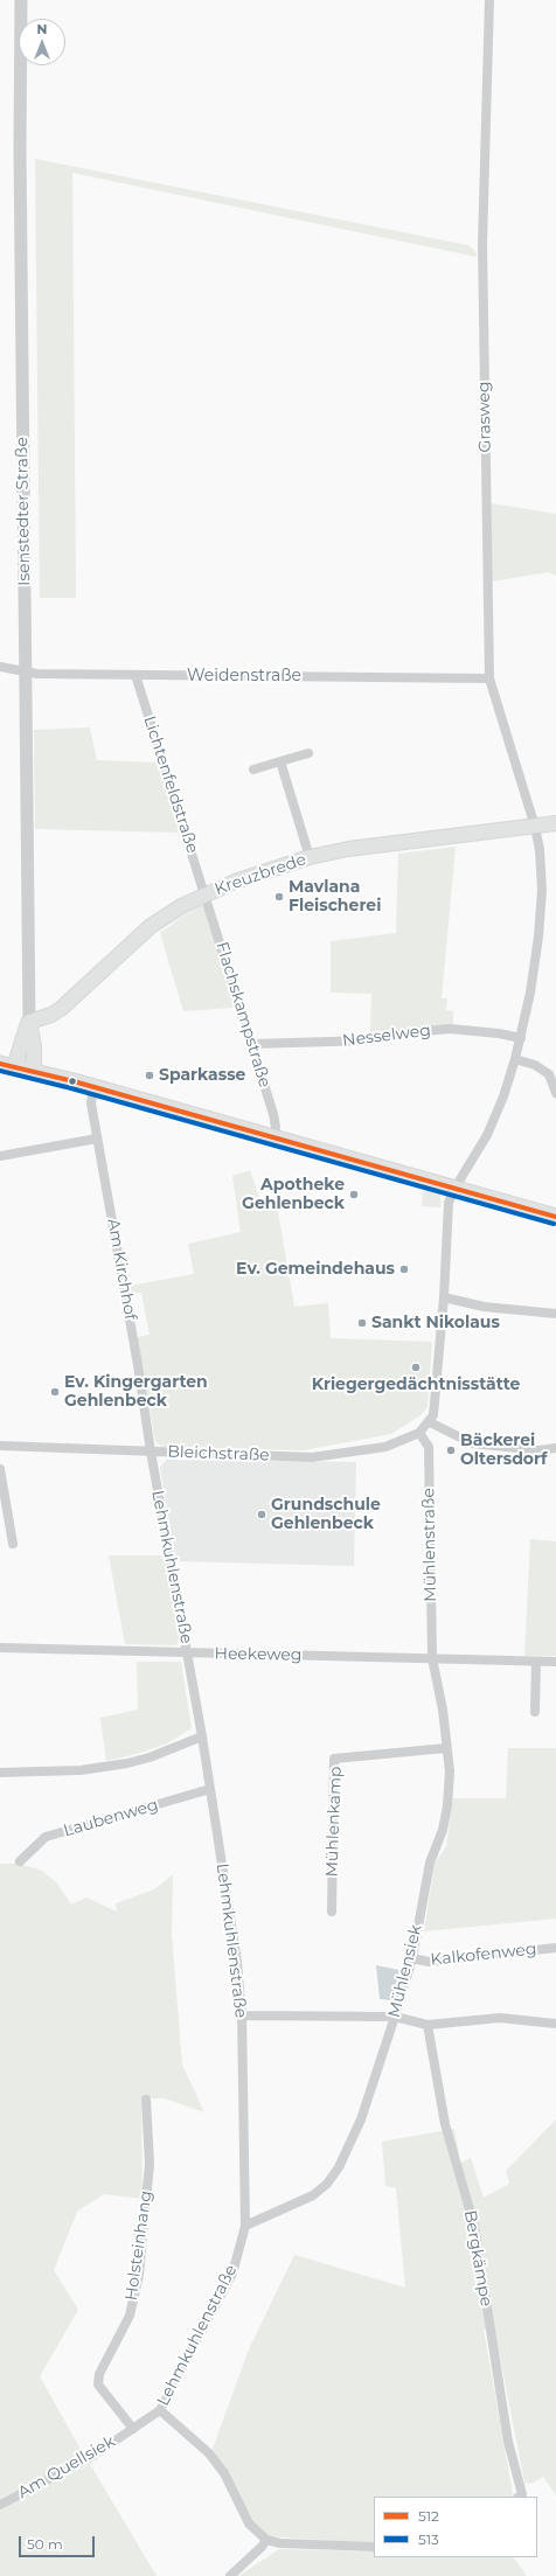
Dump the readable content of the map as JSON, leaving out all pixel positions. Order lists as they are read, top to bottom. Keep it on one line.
{"streets":{"main road":["Isenstedter Straße","Kreuzbrede"],"street":["Grasweg","Weidenstraße","Lichtenfeldstraße","Flachskampstraße","Nesselweg","Am Kirchhof","Bleichstraße","Mühlenstraße","Lehmkuhlenstraße","Heekeweg","Laubenweg","Mühlenkamp","Kalkofenweg","Mühlensiek","Holsteinhang","Bergkämpe","Am Quellsiek"]},"crossings":[["Grasweg","Weidenstraße"],["Grasweg","Kreuzbrede"],["Grasweg","Nesselweg"],["Isenstedter Straße","Weidenstraße"],["Isenstedter Straße","Kreuzbrede"],["Weidenstraße","Lichtenfeldstraße"],["Lichtenfeldstraße","Kreuzbrede"],["Lichtenfeldstraße","Flachskampstraße"],["Kreuzbrede","Flachskampstraße"],["Flachskampstraße","Nesselweg"],["Am Kirchhof","Bleichstraße"],["Am Kirchhof","Lehmkuhlenstraße"],["Bleichstraße","Mühlenstraße"],["Bleichstraße","Lehmkuhlenstraße"],["Mühlenstraße","Heekeweg"],["Mühlenstraße","Mühlensiek"],["Lehmkuhlenstraße","Heekeweg"],["Lehmkuhlenstraße","Laubenweg"],["Lehmkuhlenstraße","Mühlensiek"],["Lehmkuhlenstraße","Holsteinhang"],["Lehmkuhlenstraße","Am Quellsiek"],["Heekeweg","Mühlensiek"],["Mühlenkamp","Mühlensiek"],["Kalkofenweg","Mühlensiek"],["Holsteinhang","Am Quellsiek"]],"places":["Mavlana Fleischerei","Sparkasse","Apotheke Gehlenbeck","Ev. Gemeindehaus","Sankt Nikolaus","Kriegergedächtnisstätte","Ev. Kingergarten Gehlenbeck","Bäckerei Oltersdorf","Grundschule Gehlenbeck"],"lines":["transit line 512","transit line 513"],"legend":["512","513"],"scale_bar":"50 m","north":"top"}
